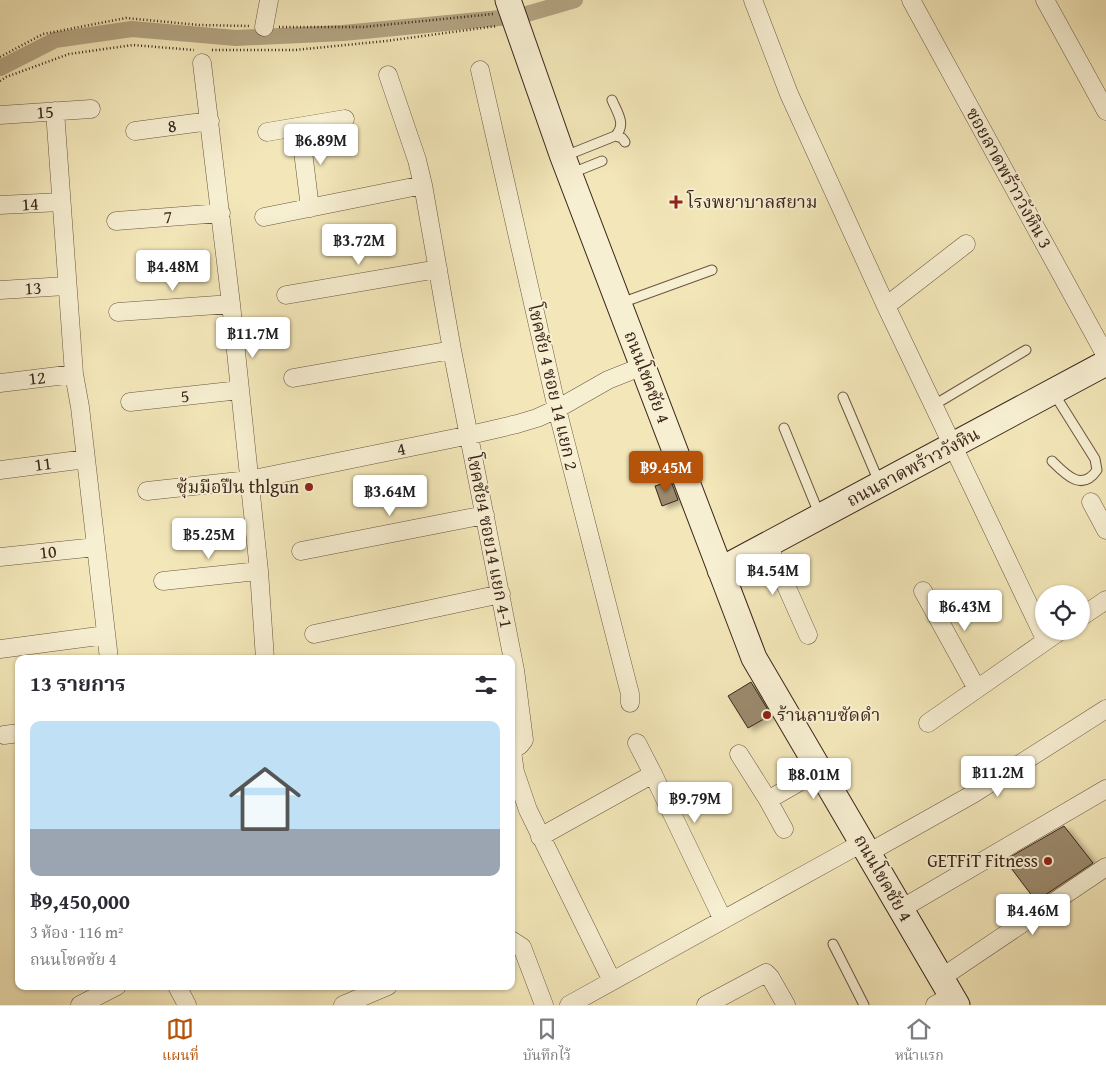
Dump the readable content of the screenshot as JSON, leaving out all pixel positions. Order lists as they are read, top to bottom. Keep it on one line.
{"streets":{"main road":["ถนนโชคชัย 4","ถนนลาดพร้าววังหิน"],"street":["15","8","ซอยลาดพร้าววังหิน 3","14","7","13","12","โชคชัย 4 ซอย 14 แยก 2","5","4","11","โชคชัย4 ซอย14 แยก 4-1","10"]},"crossings":[["ถนนโชคชัย 4","4"],["ถนนโชคชัย 4","ถนนลาดพร้าววังหิน"],["โชคชัย 4 ซอย 14 แยก 2","4"],["4","โชคชัย4 ซอย14 แยก 4-1"]],"places":{"health":["โรงพยาบาลสยาม"],"other":["ซุ้มมือปืน thlgun","ร้านลาบซัดดำ","GETFiT Fitness"]},"page":{"price":["฿6.89M","฿3.72M","฿4.48M","฿11.7M","฿9.45M","฿3.64M","฿5.25M","฿4.54M","฿6.43M","฿11.2M","฿8.01M","฿9.79M","฿4.46M"],"heading":"13 รายการ","list":[{"name":"฿9,450,000","note":"3 ห้อง · 116 m² · ถนนโชคชัย 4"}],"tabs":["แผนที่","บันทึกไว้","หน้าแรก"]}}
